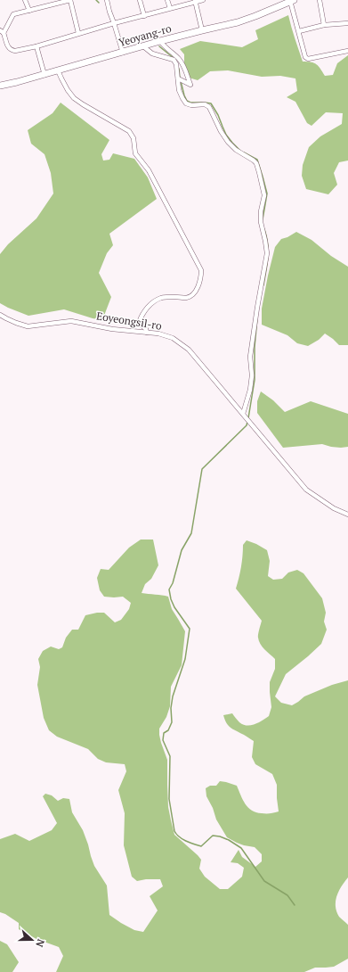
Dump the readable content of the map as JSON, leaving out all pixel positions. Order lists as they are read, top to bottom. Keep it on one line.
{"streets":{"street":["Yeoyang-ro","Eoyeongsil-ro"]},"north":"right"}
